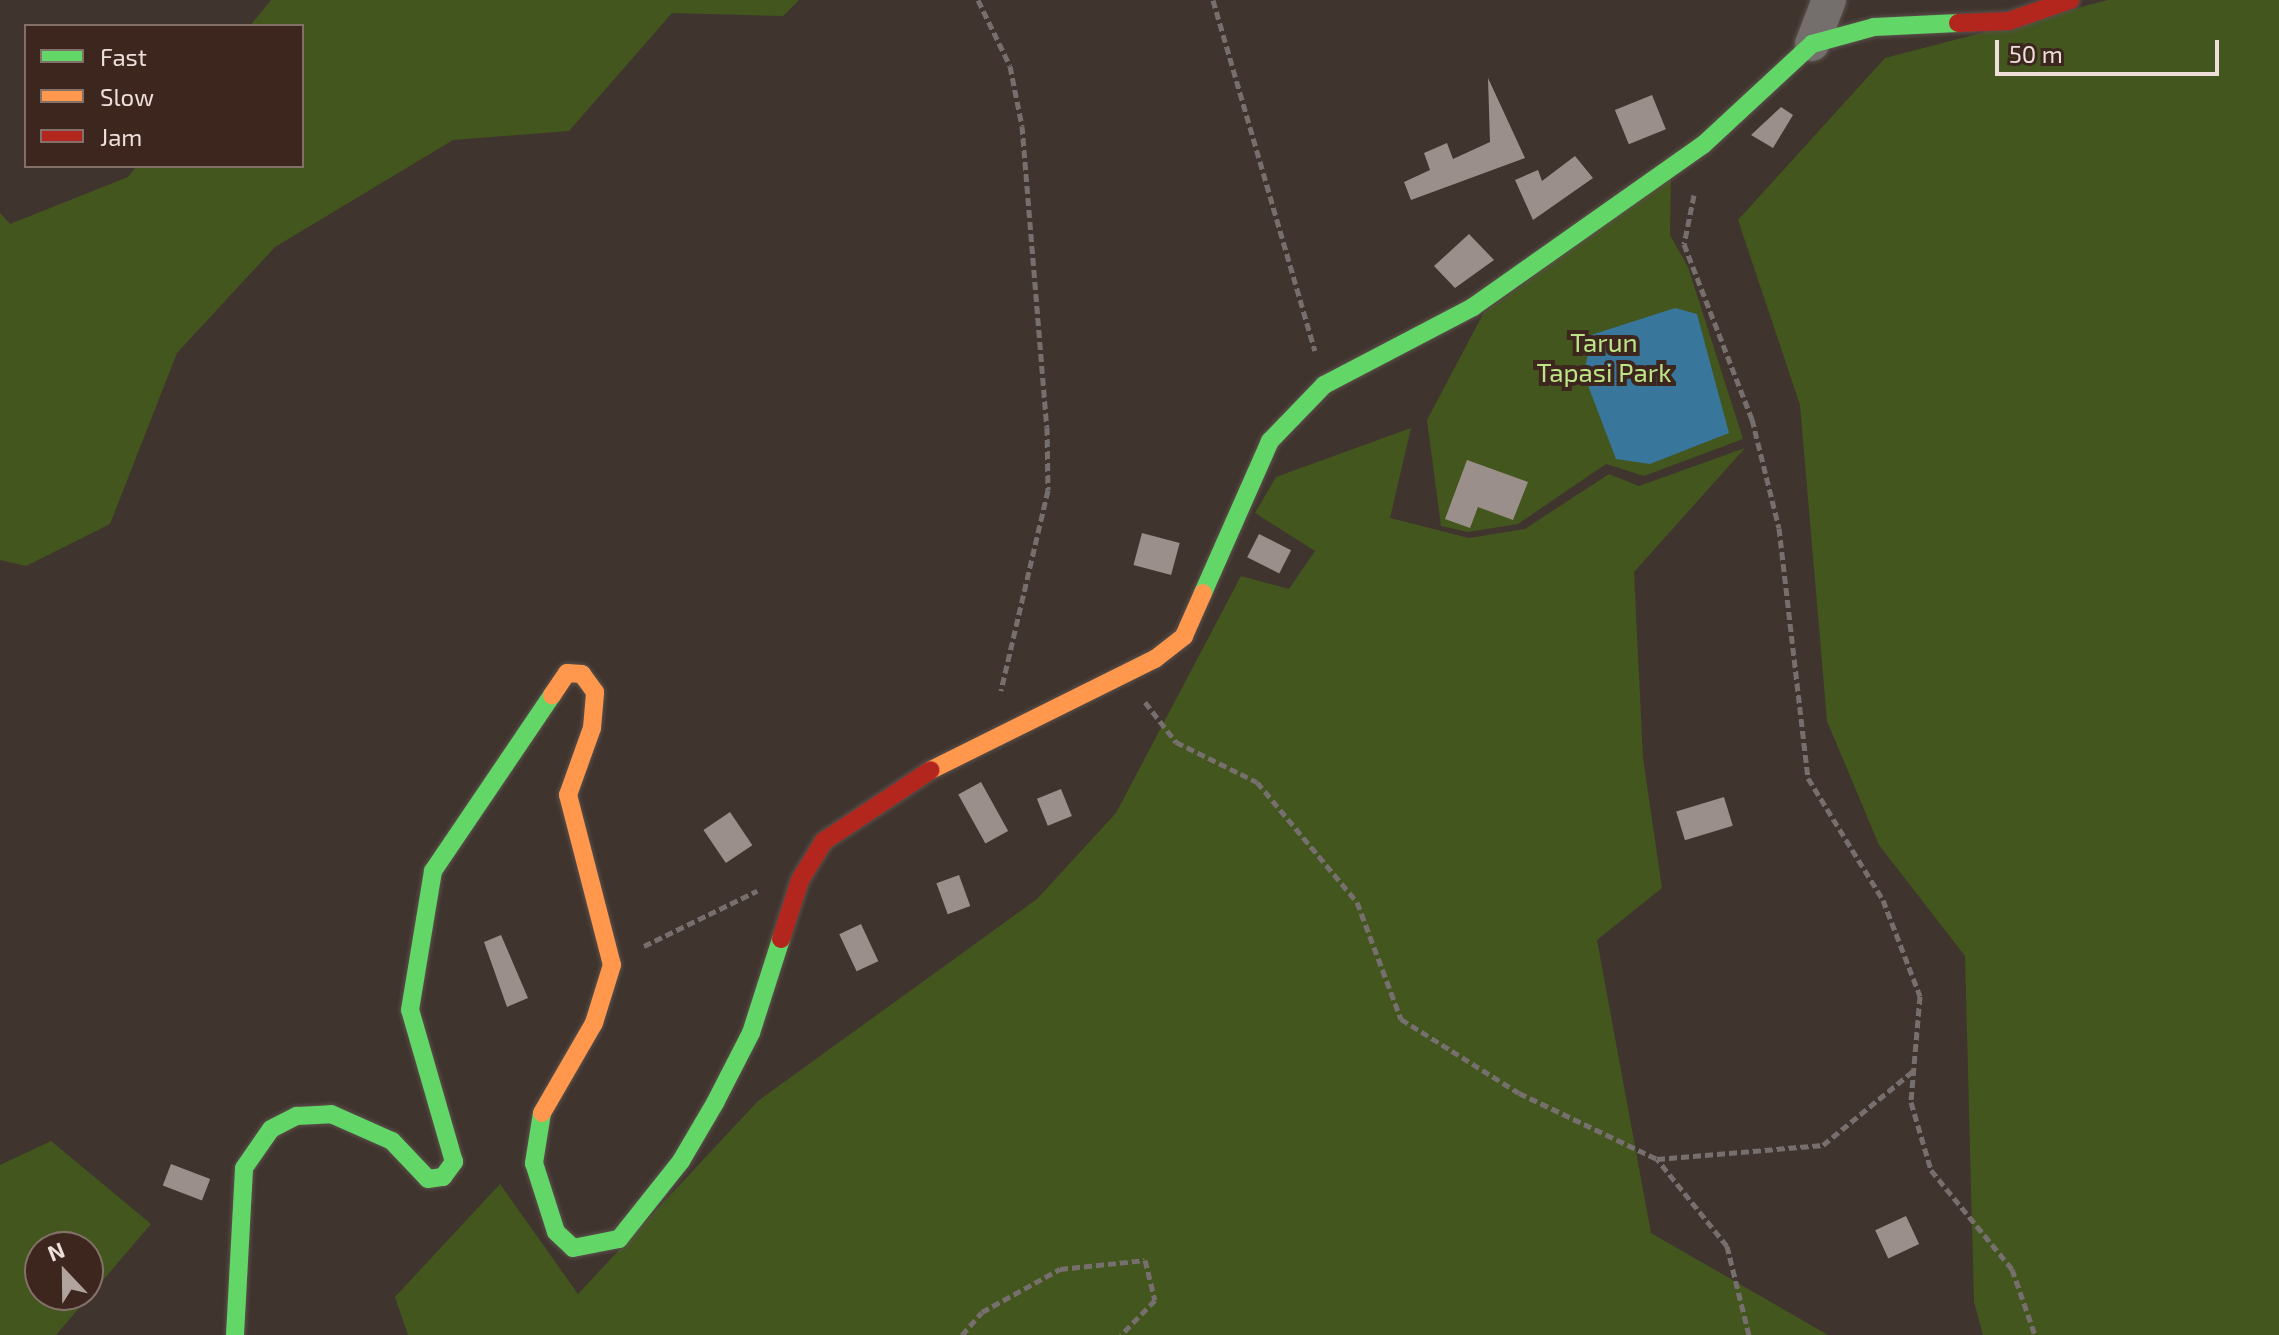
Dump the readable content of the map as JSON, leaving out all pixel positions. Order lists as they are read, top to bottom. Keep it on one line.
{"parks":["Tarun Tapasi Park"],"legend":["Fast","Slow","Jam"],"scale_bar":"50 m","north":"top"}
